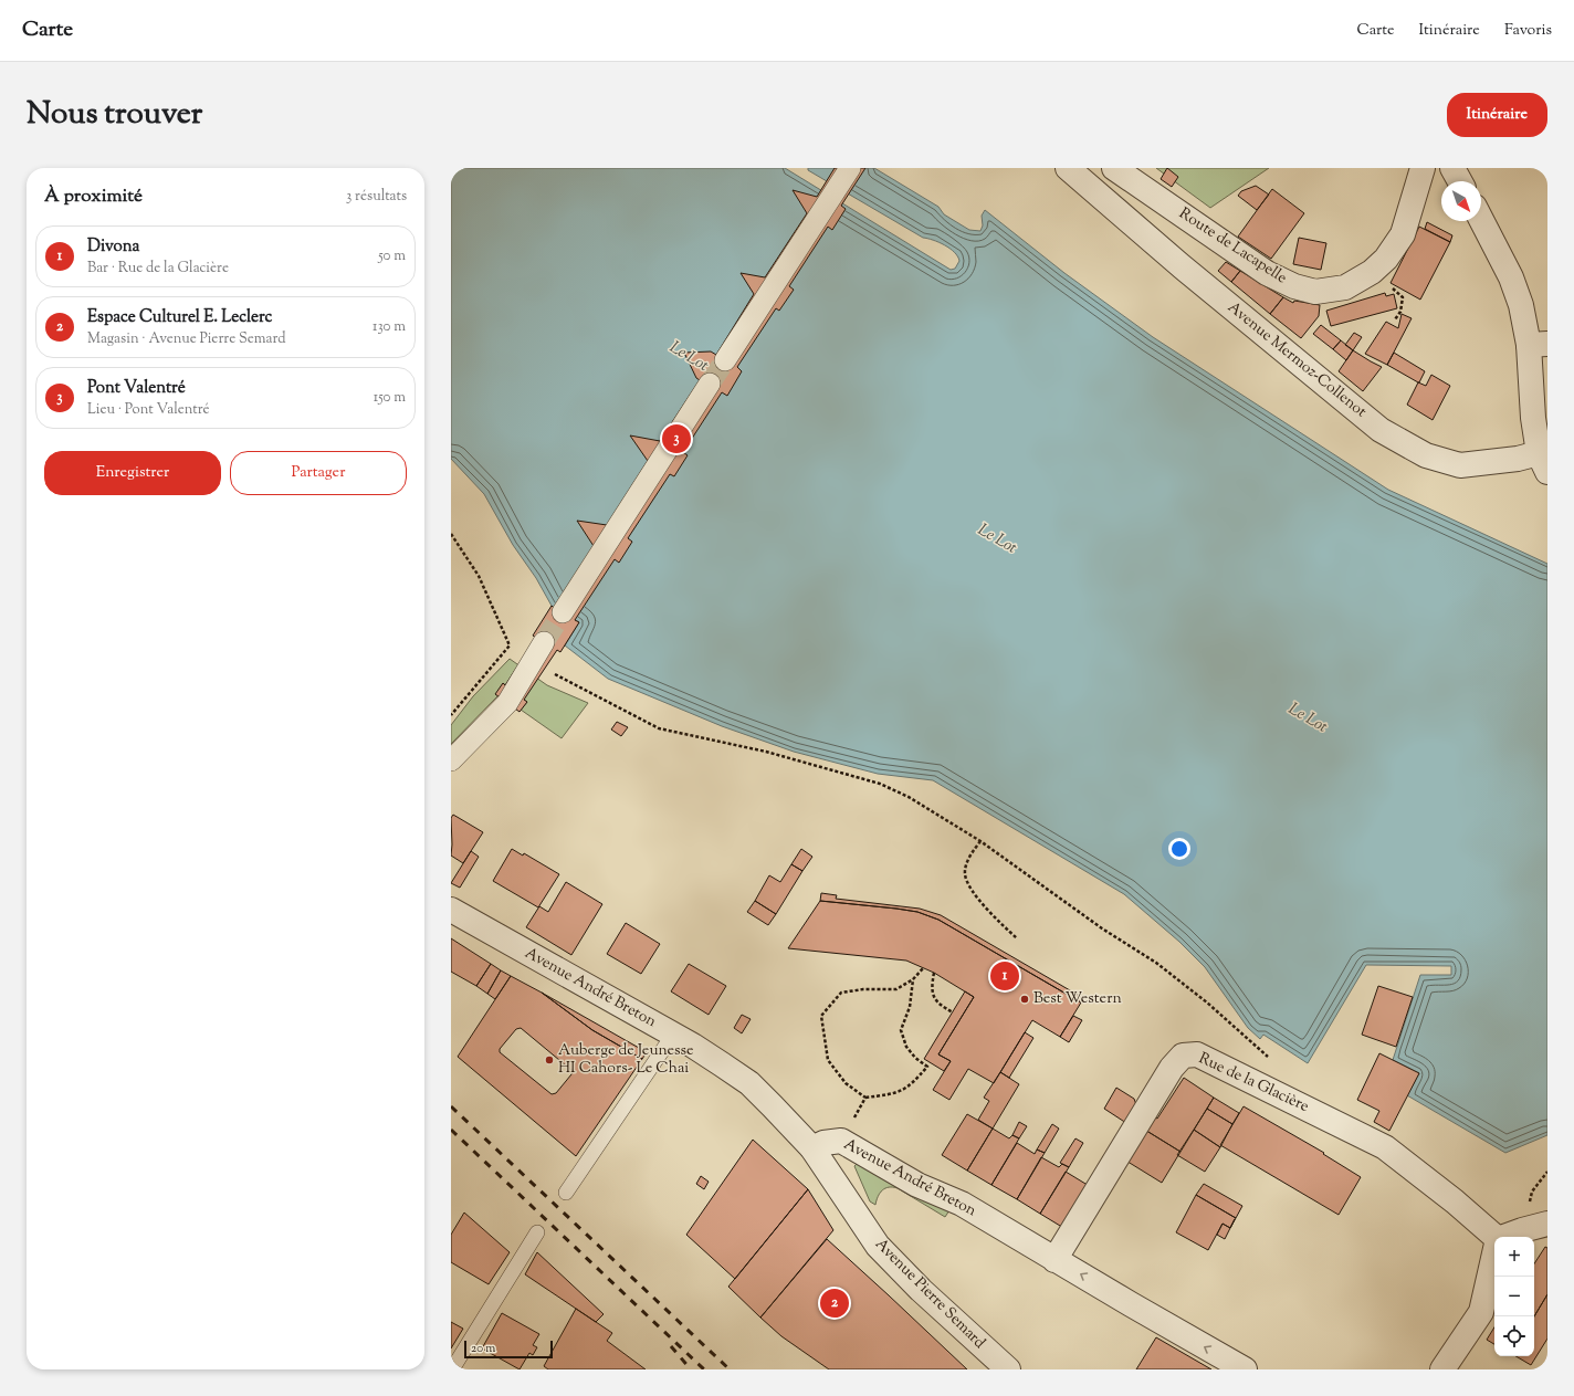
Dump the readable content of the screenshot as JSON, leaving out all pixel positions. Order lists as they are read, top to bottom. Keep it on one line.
{"streets":{"street":["Route de Lacapelle","Avenue Mermoz-Collenot","Avenue André Breton","Rue de la Glacière","Avenue Pierre Semard"]},"crossings":[["Avenue André Breton","Rue de la Glacière"],["Avenue André Breton","Avenue Pierre Semard"]],"water":["Le Lot"],"places":["Best Western","Auberge de Jeunesse HI Cahors- Le Chai"],"scale_bar":"20 m","north":"bottom right","page":{"header":"Carte","nav":["Carte","Itinéraire","Favoris"],"title":"Nous trouver","buttons":["Itinéraire",["Enregistrer","Partager"]],"heading":["À proximité","3 résultats"],"list":[{"mark":"1","name":"Divona","note":"Bar · Rue de la Glacière","value":"50 m"},{"mark":"2","name":"Espace Culturel E. Leclerc","note":"Magasin · Avenue Pierre Semard","value":"130 m"},{"mark":"3","name":"Pont Valentré","note":"Lieu · Pont Valentré","value":"150 m"}],"pins":["3","1","2"],"map_buttons":["+","−"],"scale":"20 m"}}
